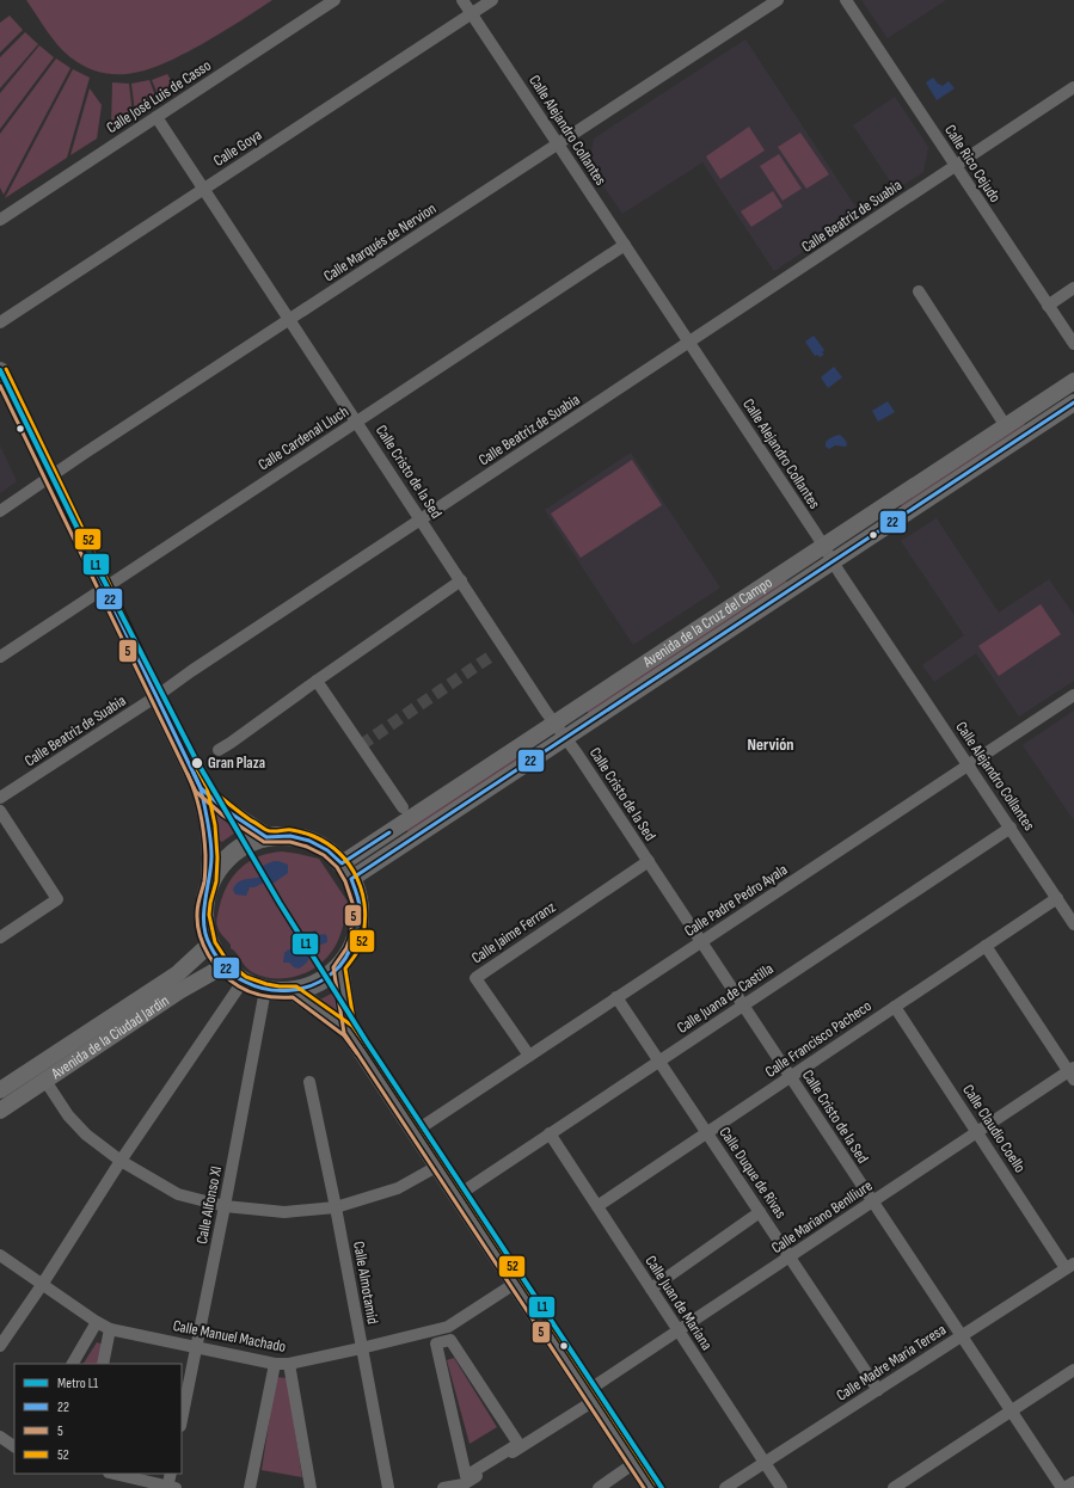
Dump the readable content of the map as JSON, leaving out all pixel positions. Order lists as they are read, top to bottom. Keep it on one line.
{"streets":{"main road":["Avenida de la Cruz del Campo","Avenida de la Ciudad Jardin"],"street":["Calle José Luis de Casso","Calle Alejandro Collantes","Calle Goya","Calle Rico Cejudo","Calle Beatriz de Suabia","Calle Marqués de Nervion","Calle Cardenal Lluch","Calle Cristo de la Sed","Calle Padre Pedro Ayala","Calle Jaime Ferranz","Calle Juana de Castilla","Calle Francisco Pacheco","Calle Claudio Coello","Calle Duque de Rivas","Calle Alfonso XI","Calle Mariano Benlliure","Calle Almotamid","Calle Juan de Mariana","Calle Manuel Machado","Calle Madre María Teresa"]},"crossings":[["Calle José Luis de Casso","Calle Cristo de la Sed"],["Calle Alejandro Collantes","Calle Goya"],["Calle Alejandro Collantes","Calle Beatriz de Suabia"],["Calle Alejandro Collantes","Calle Marqués de Nervion"],["Calle Alejandro Collantes","Calle Cardenal Lluch"],["Calle Alejandro Collantes","Avenida de la Cruz del Campo"],["Calle Alejandro Collantes","Calle Padre Pedro Ayala"],["Calle Alejandro Collantes","Calle Juana de Castilla"],["Calle Alejandro Collantes","Calle Francisco Pacheco"],["Calle Goya","Calle Cristo de la Sed"],["Calle Rico Cejudo","Calle Beatriz de Suabia"],["Calle Beatriz de Suabia","Calle Cristo de la Sed"],["Calle Marqués de Nervion","Calle Cristo de la Sed"],["Calle Cardenal Lluch","Calle Cristo de la Sed"],["Calle Cristo de la Sed","Avenida de la Cruz del Campo"],["Calle Cristo de la Sed","Calle Padre Pedro Ayala"],["Calle Cristo de la Sed","Calle Jaime Ferranz"],["Calle Cristo de la Sed","Calle Juana de Castilla"],["Calle Cristo de la Sed","Calle Francisco Pacheco"],["Calle Cristo de la Sed","Calle Mariano Benlliure"],["Calle Cristo de la Sed","Calle Madre María Teresa"],["Avenida de la Cruz del Campo","Avenida de la Ciudad Jardin"],["Avenida de la Cruz del Campo","Calle Alfonso XI"],["Calle Padre Pedro Ayala","Calle Jaime Ferranz"],["Calle Padre Pedro Ayala","Calle Duque de Rivas"],["Calle Juana de Castilla","Calle Duque de Rivas"],["Calle Juana de Castilla","Calle Juan de Mariana"],["Avenida de la Ciudad Jardin","Calle Alfonso XI"],["Calle Francisco Pacheco","Calle Claudio Coello"],["Calle Francisco Pacheco","Calle Duque de Rivas"],["Calle Francisco Pacheco","Calle Juan de Mariana"],["Calle Claudio Coello","Calle Mariano Benlliure"],["Calle Claudio Coello","Calle Madre María Teresa"],["Calle Duque de Rivas","Calle Mariano Benlliure"],["Calle Duque de Rivas","Calle Madre María Teresa"],["Calle Alfonso XI","Calle Manuel Machado"],["Calle Mariano Benlliure","Calle Juan de Mariana"],["Calle Almotamid","Calle Manuel Machado"],["Calle Juan de Mariana","Calle Madre María Teresa"]],"districts":["Nervión"],"places":["Gran Plaza"],"lines":["transit line 52","metro line L1","transit line 22","transit line 5"],"legend":["Metro L1","22","5","52"]}
